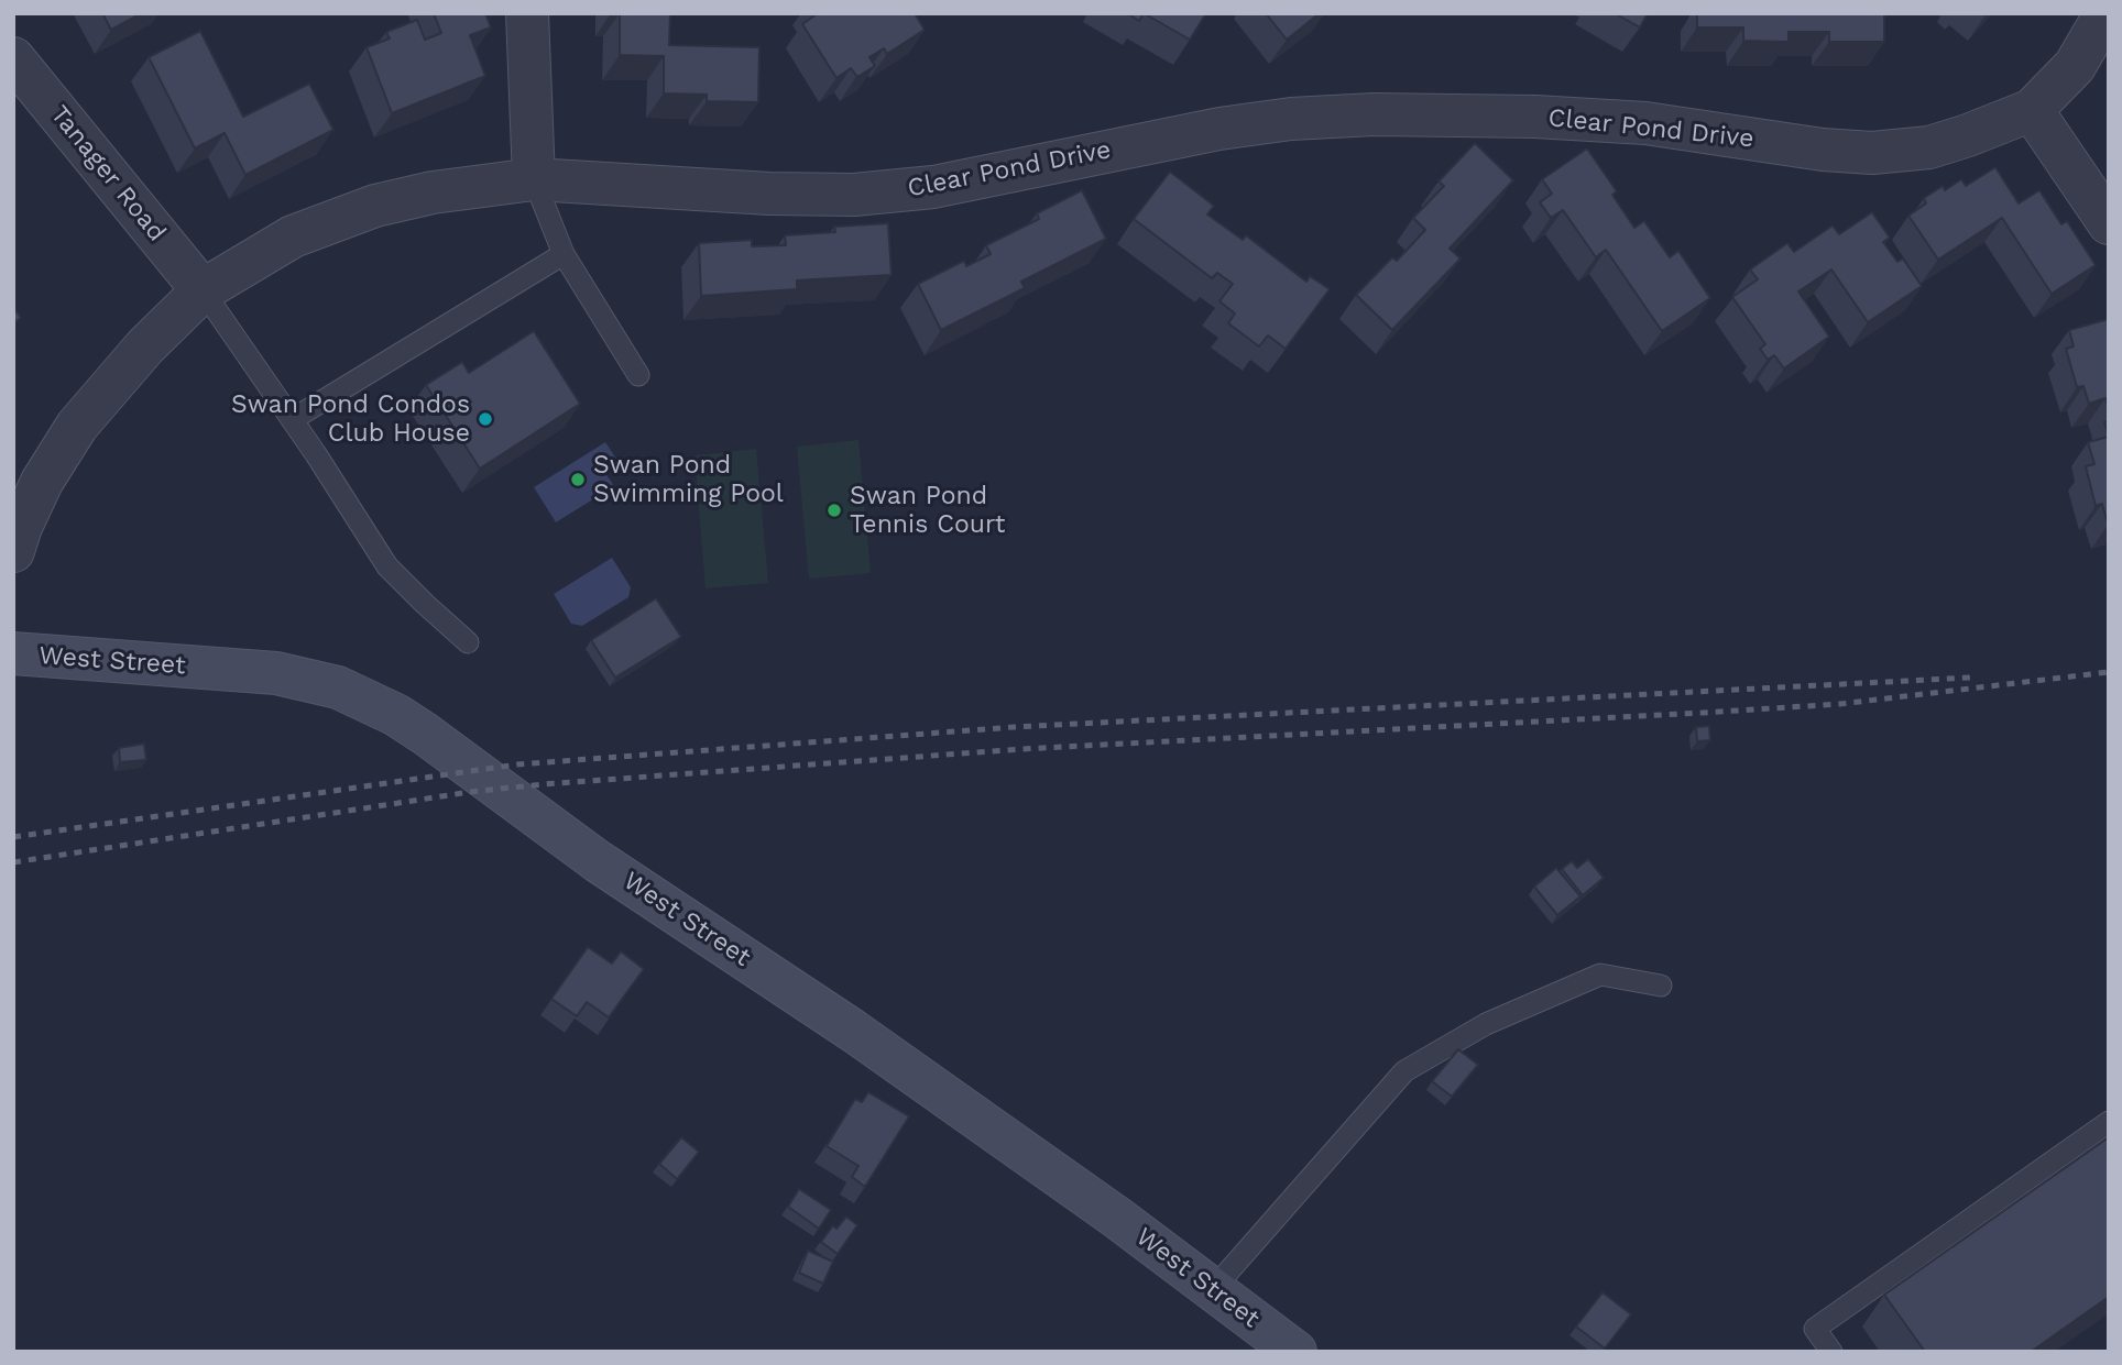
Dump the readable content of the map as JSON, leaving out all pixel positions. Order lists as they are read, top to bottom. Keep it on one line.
{"streets":{"street":["Clear Pond Drive","Tanager Road","West Street"]},"crossings":[["Clear Pond Drive","Tanager Road"]],"places":["Swan Pond Condos Club House","Swan Pond Swimming Pool","Swan Pond Tennis Court"]}
